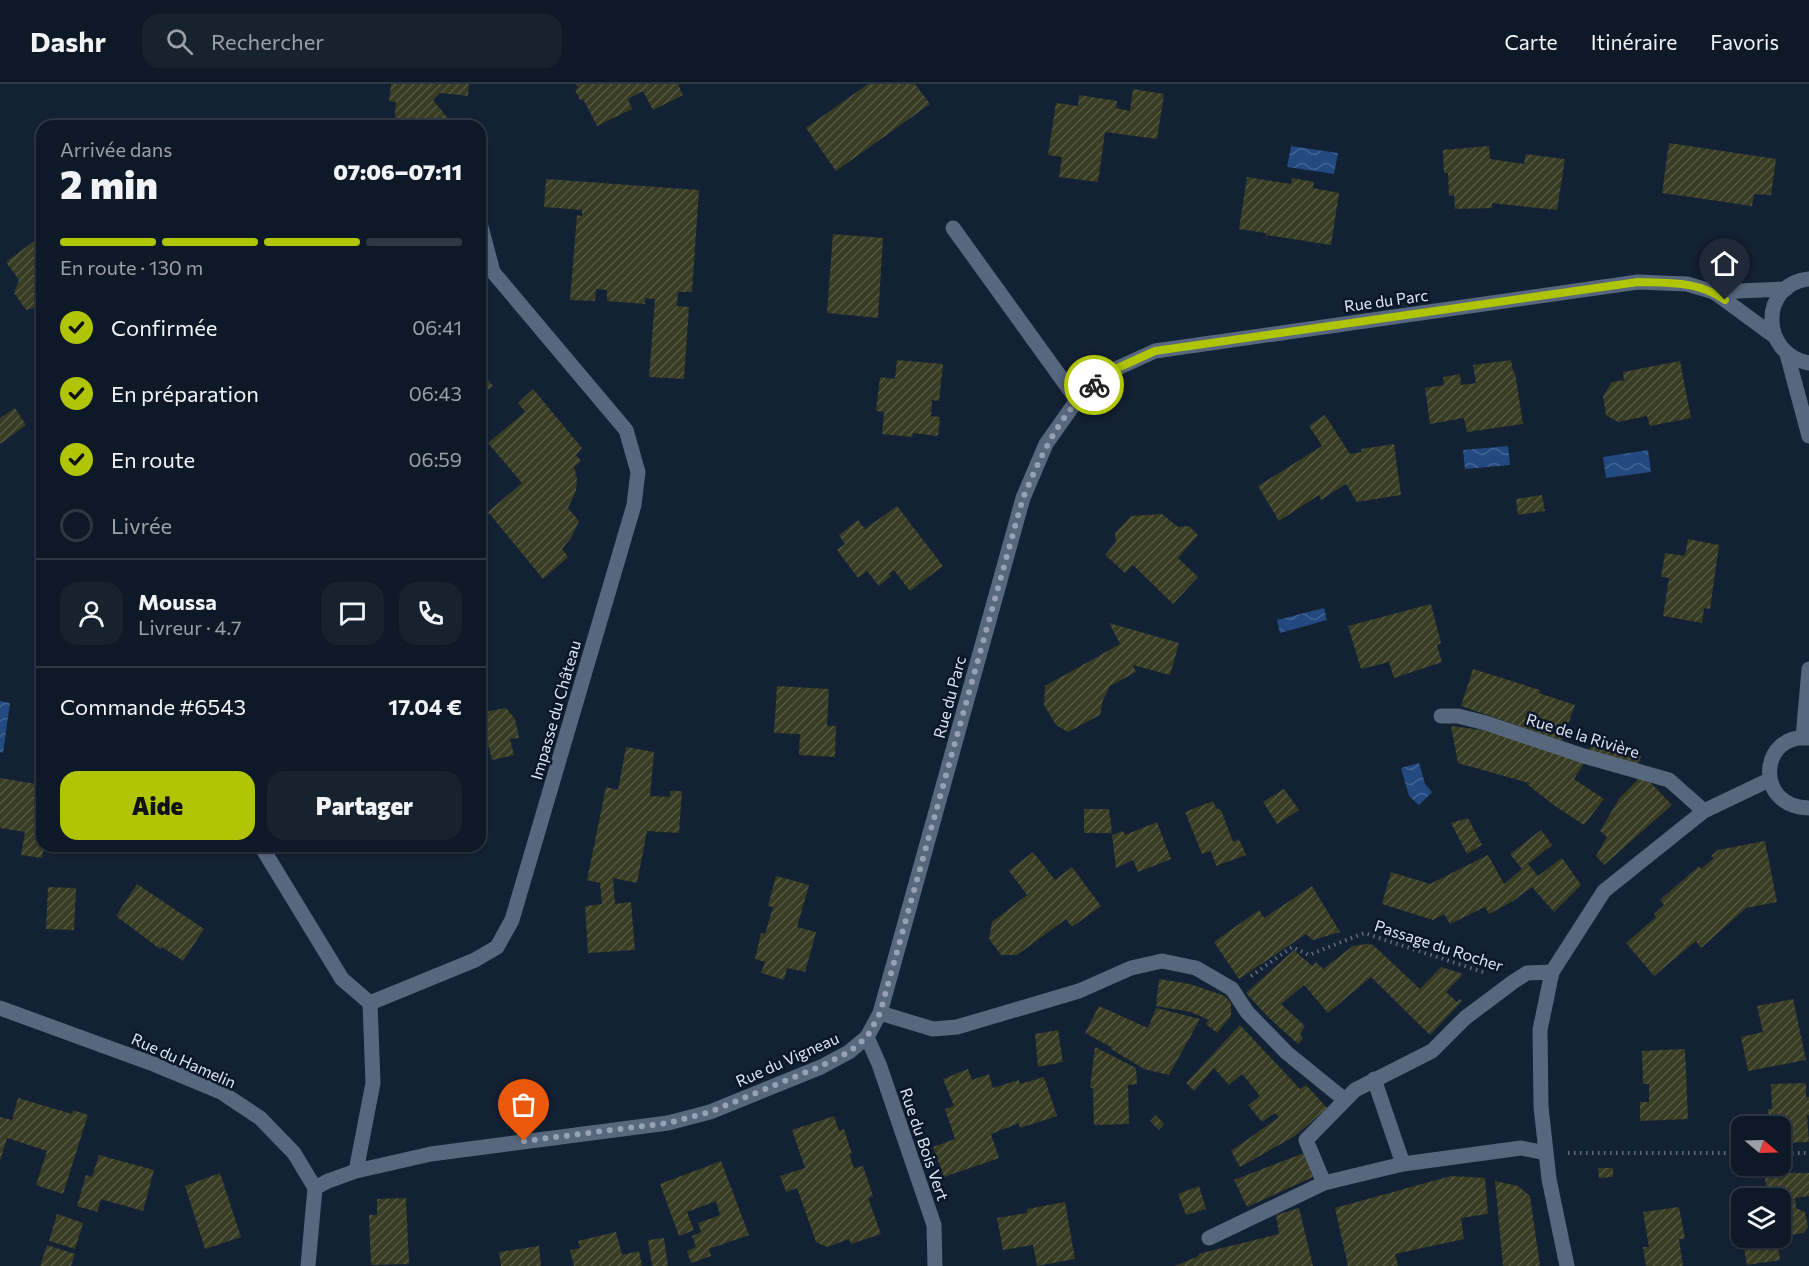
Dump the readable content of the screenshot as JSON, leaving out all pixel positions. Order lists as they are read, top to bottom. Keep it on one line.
{"streets":{"street":["Rue du Parc","Impasse du Château","Rue de la Rivière","Rue du Vigneau","Rue du Hamelin","Rue du Bois Vert"],"path":["Passage du Rocher"]},"crossings":[["Rue du Parc","Rue du Vigneau"],["Rue du Vigneau","Rue du Hamelin"],["Rue du Vigneau","Rue du Bois Vert"]],"north":"right","page":{"header":"Dashr","search":"Rechercher","nav":["Carte","Itinéraire","Favoris"],"heading":["2 min","Arrivée dans","07:06–07:11"],"panel":["Moussa","Livreur · 4.7","Commande #6543","17.04 €"],"bar":"En route · 130 m","list":[["Confirmée","06:41"],["En préparation","06:43"],["En route","06:59"],"Livrée"],"buttons":["Aide","Partager"]}}
